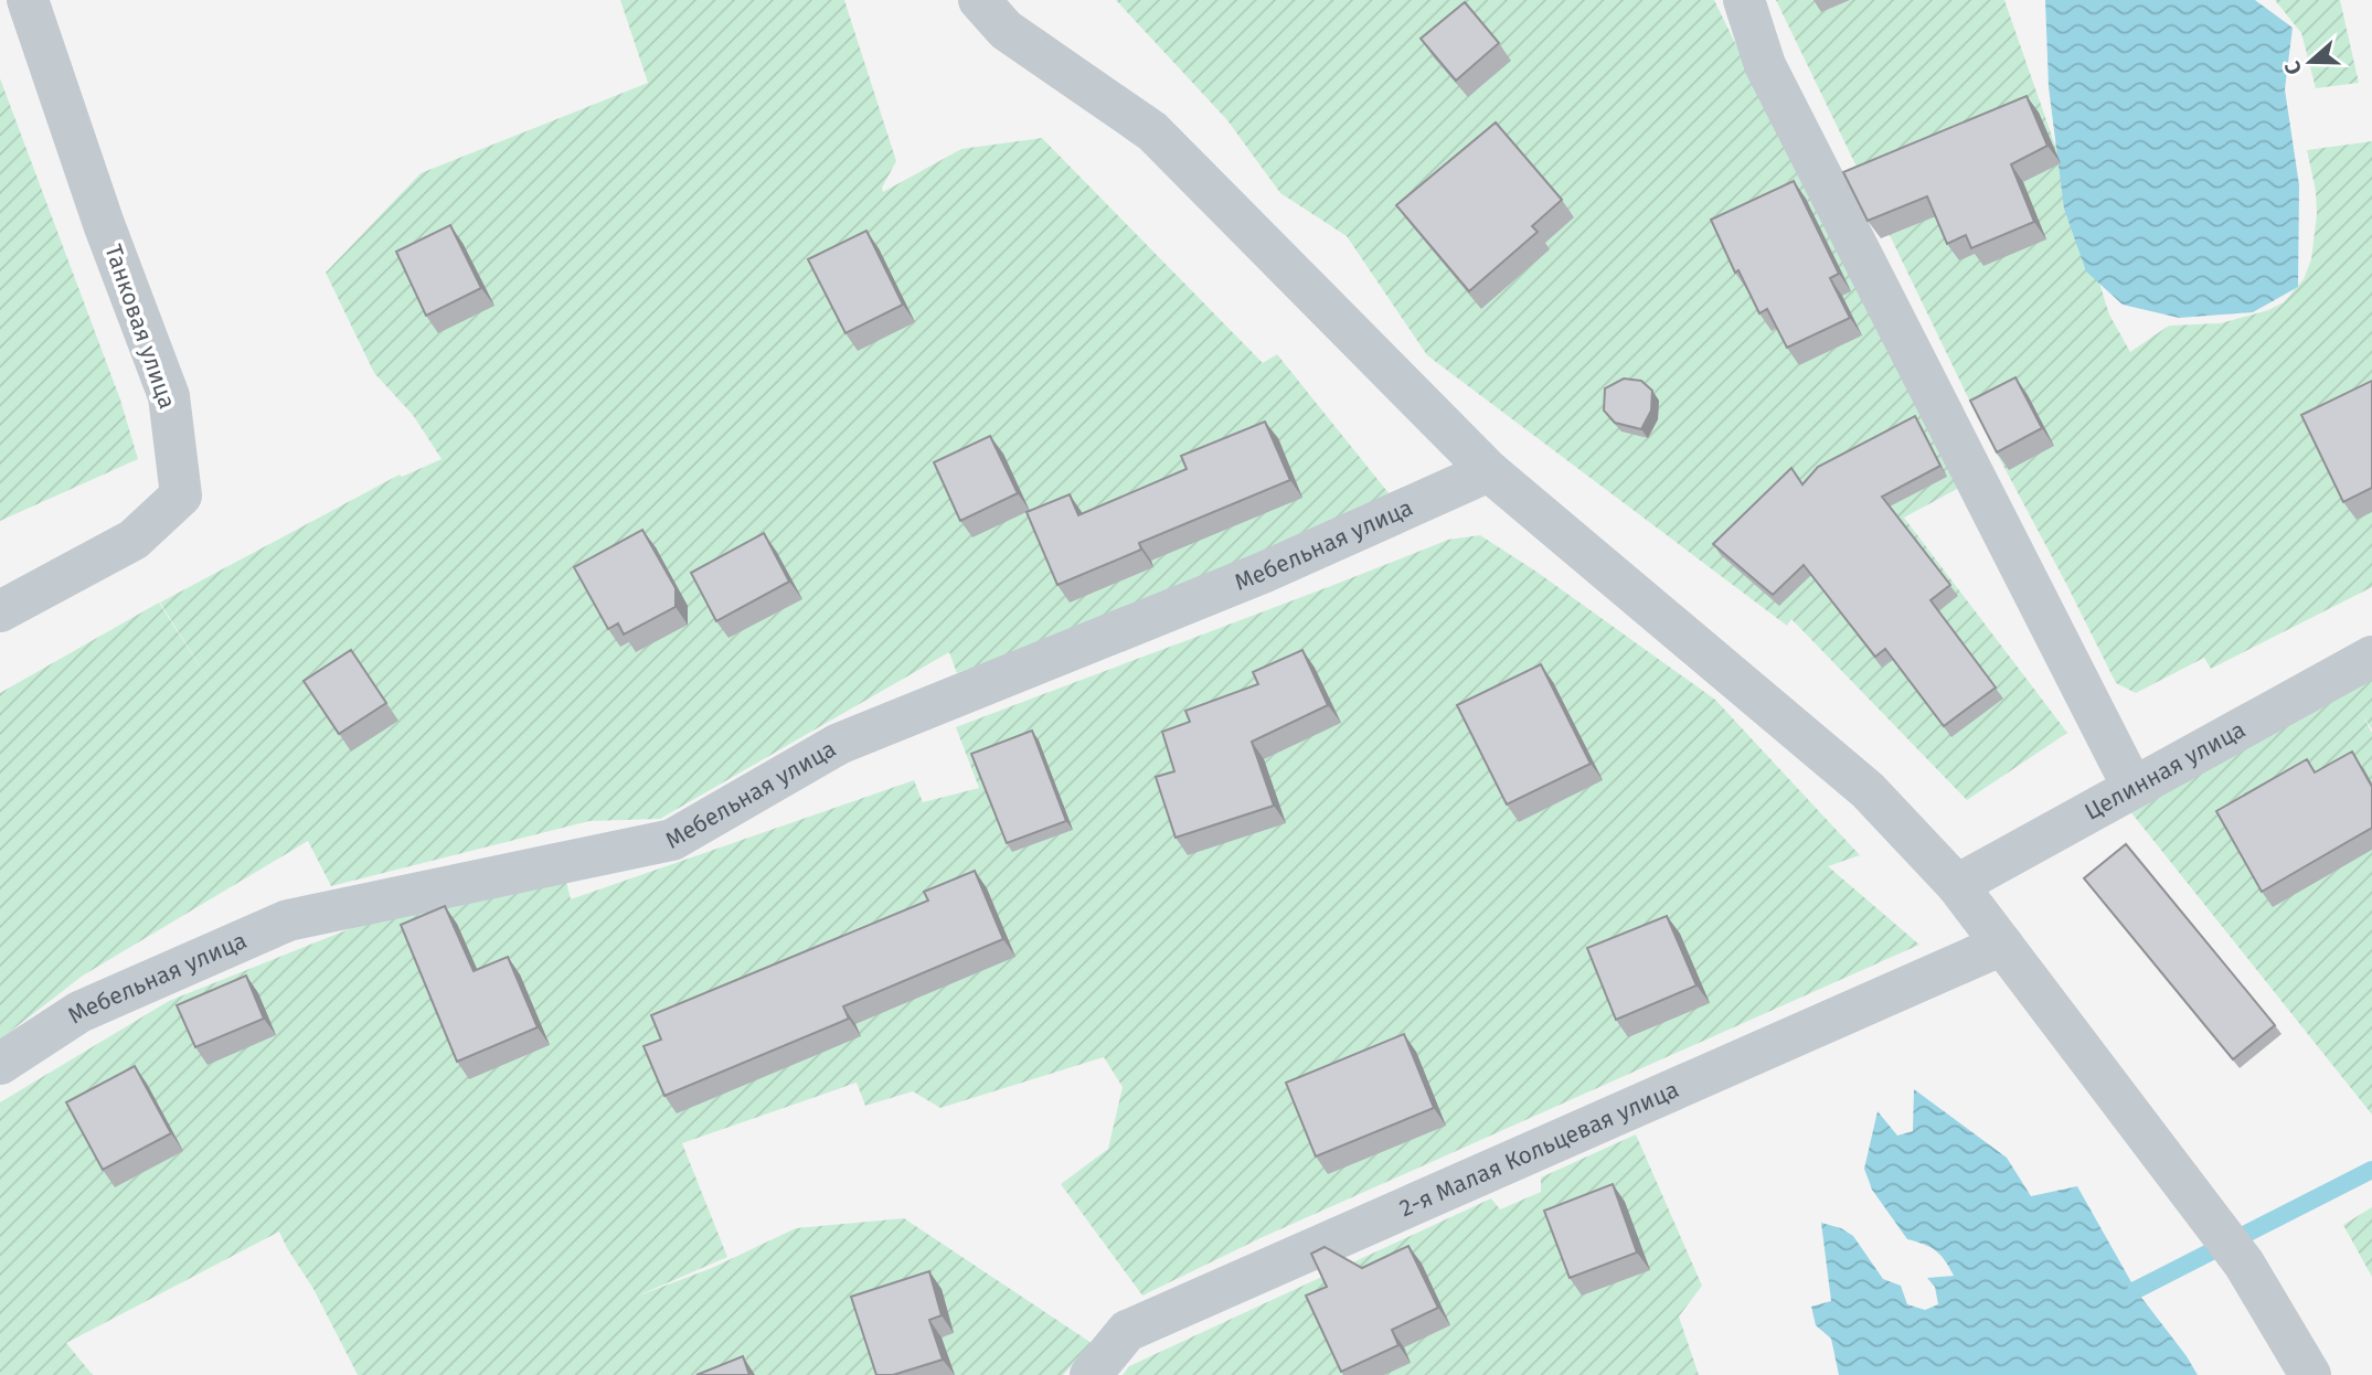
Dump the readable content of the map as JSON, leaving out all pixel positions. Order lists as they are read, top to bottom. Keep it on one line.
{"streets":{"street":["Танковая улица","Мебельная улица","Целинная улица","2-я Малая Кольцевая улица"]},"north":"left"}
